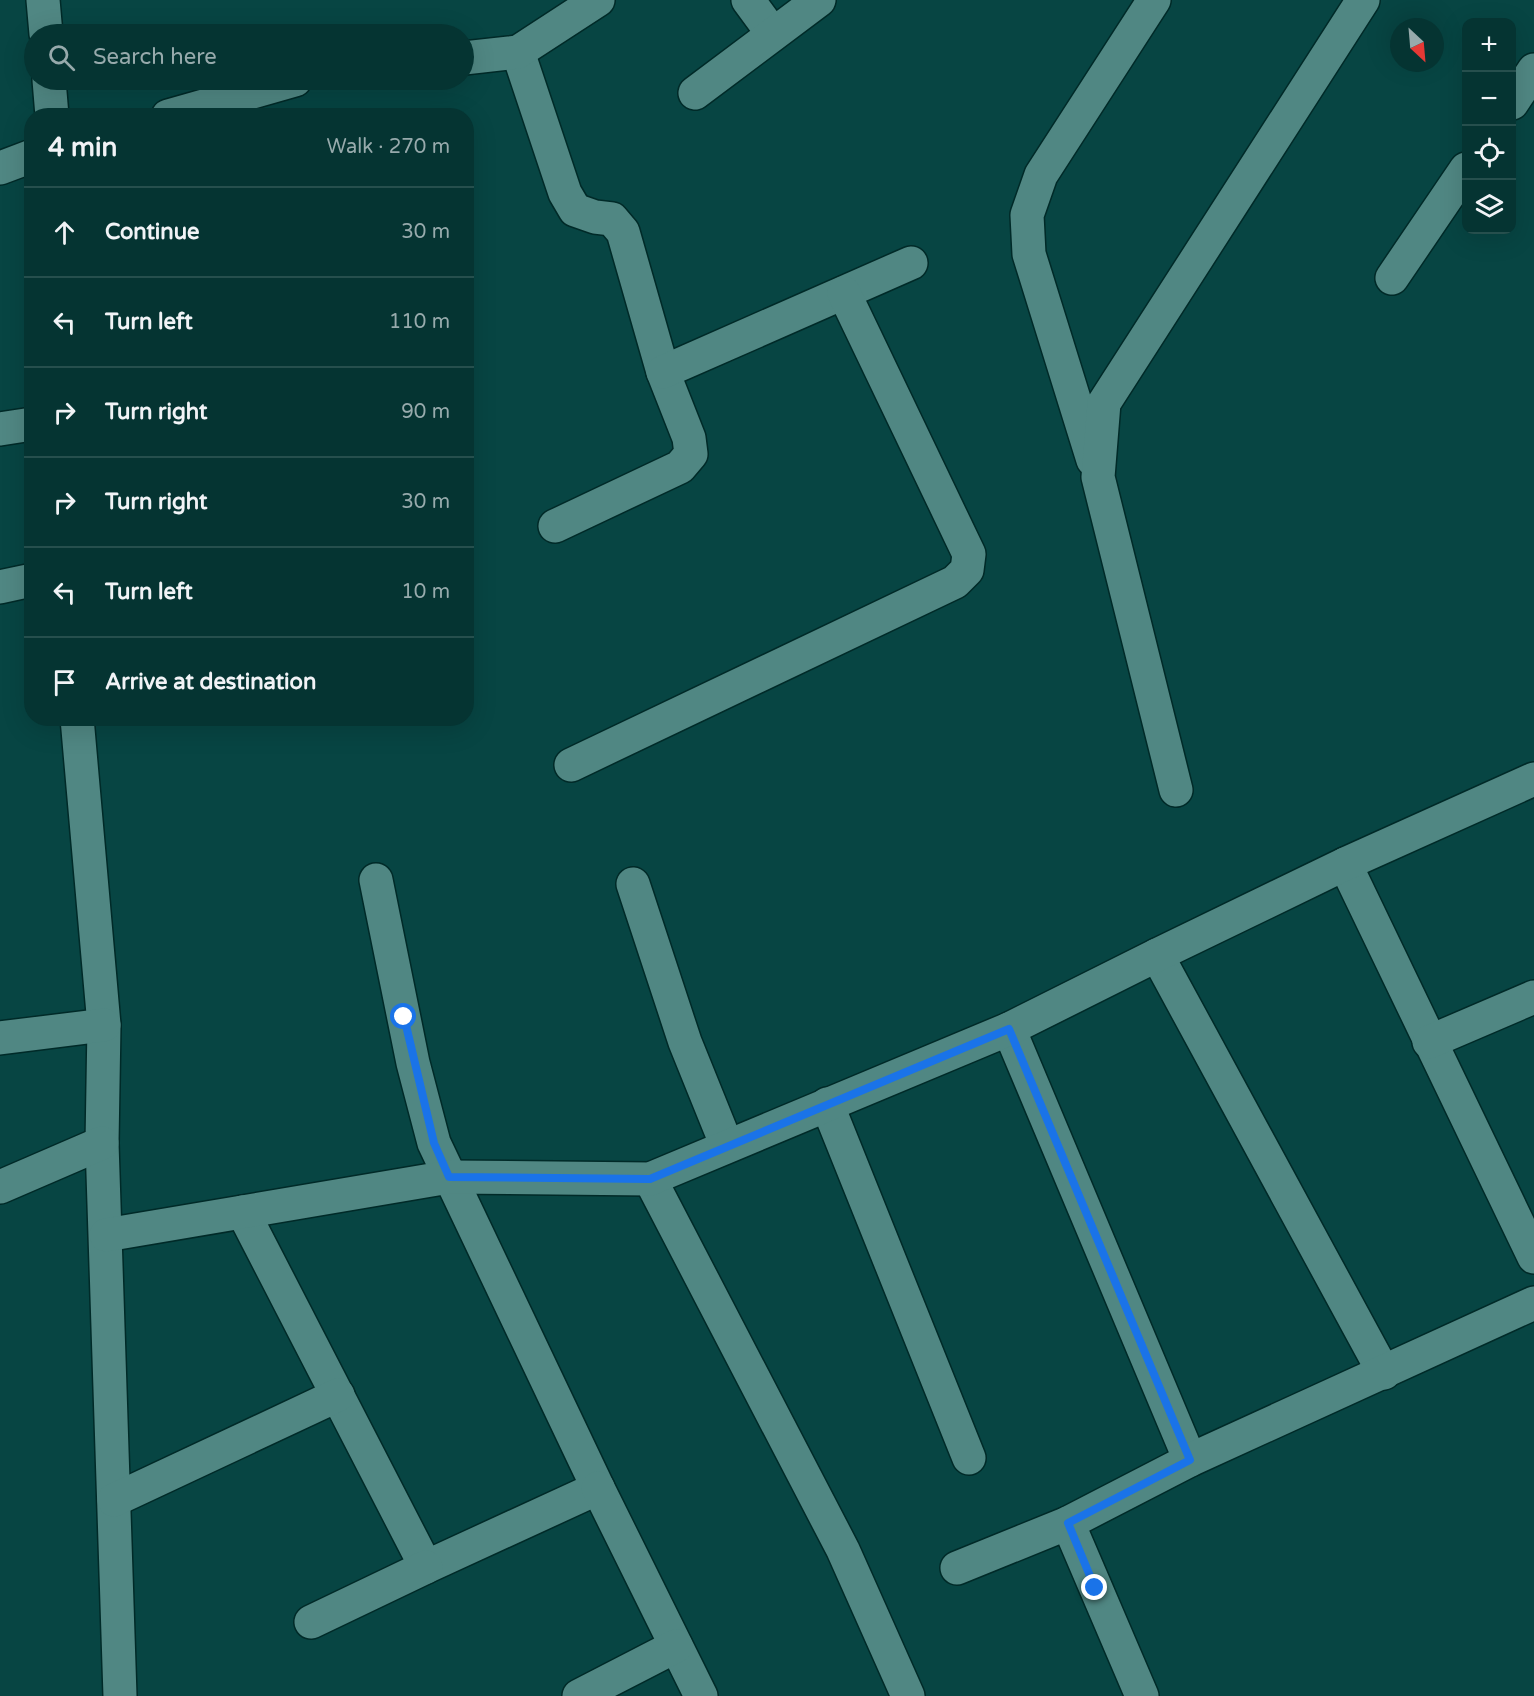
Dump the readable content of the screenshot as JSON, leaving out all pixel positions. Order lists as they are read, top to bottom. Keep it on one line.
{"north":"bottom right","page":{"map_buttons":["+","−"],"search":"Search here","heading":["4 min","Walk · 270 m"],"list":[["Continue","30 m"],["Turn left","110 m"],["Turn right","90 m"],["Turn right","30 m"],["Turn left","10 m"],"Arrive at destination"]}}
